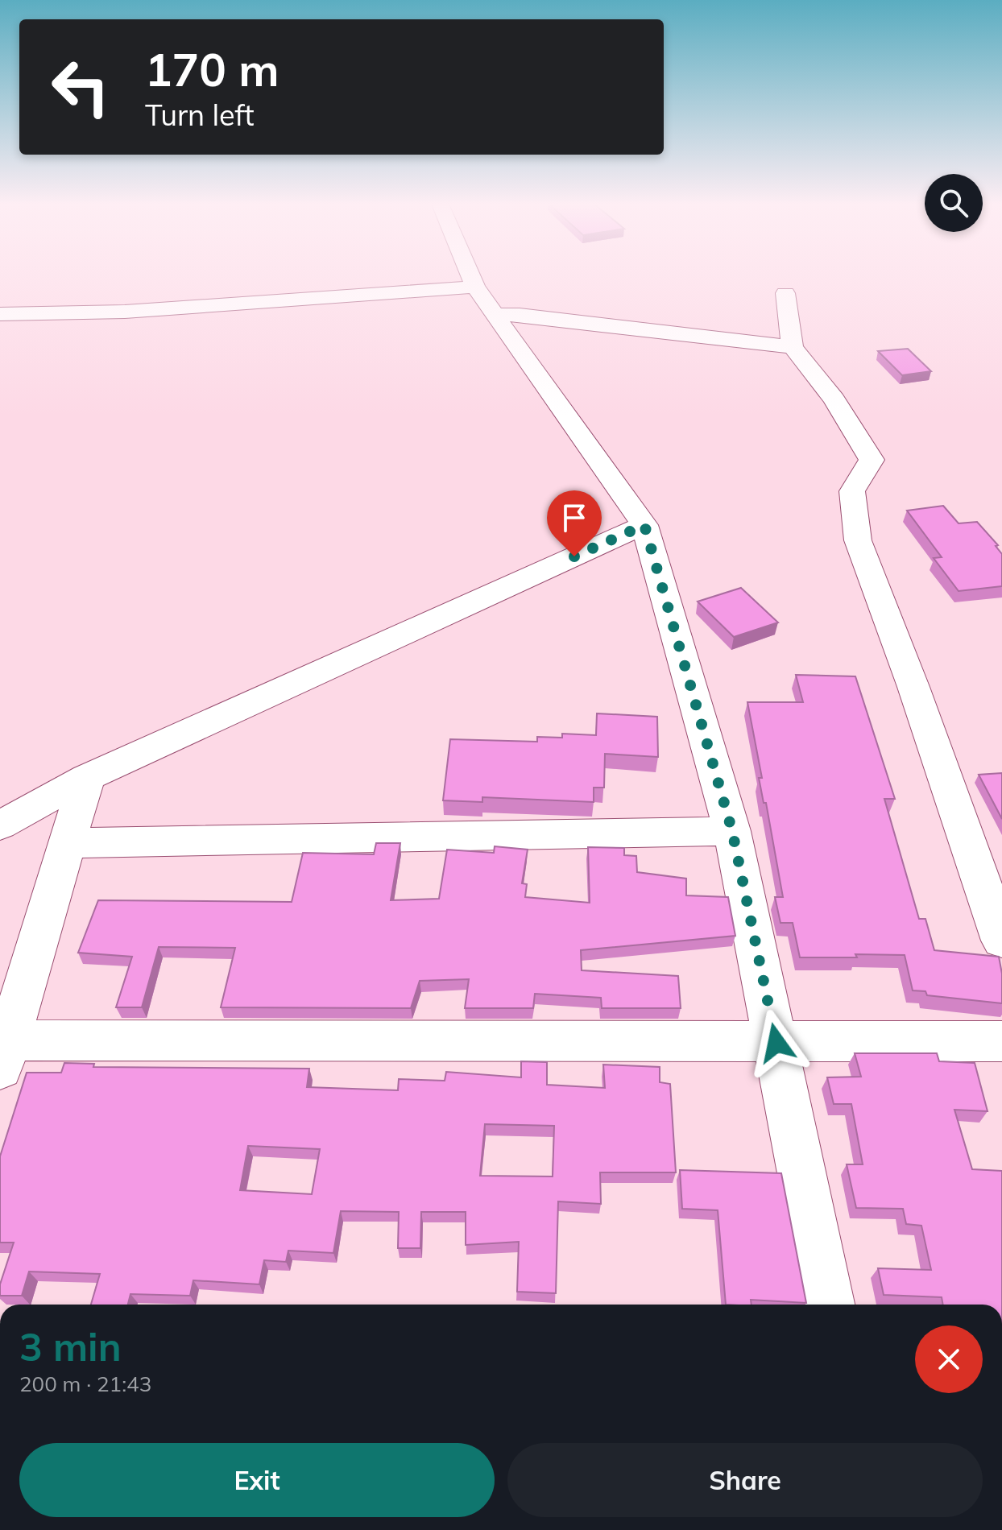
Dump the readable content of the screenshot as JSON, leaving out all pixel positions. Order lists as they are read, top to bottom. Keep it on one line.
{"page":{"turn":["170 m","Turn left"],"heading":["3 min","200 m · 21:43"],"buttons":["Exit","Share"]}}
